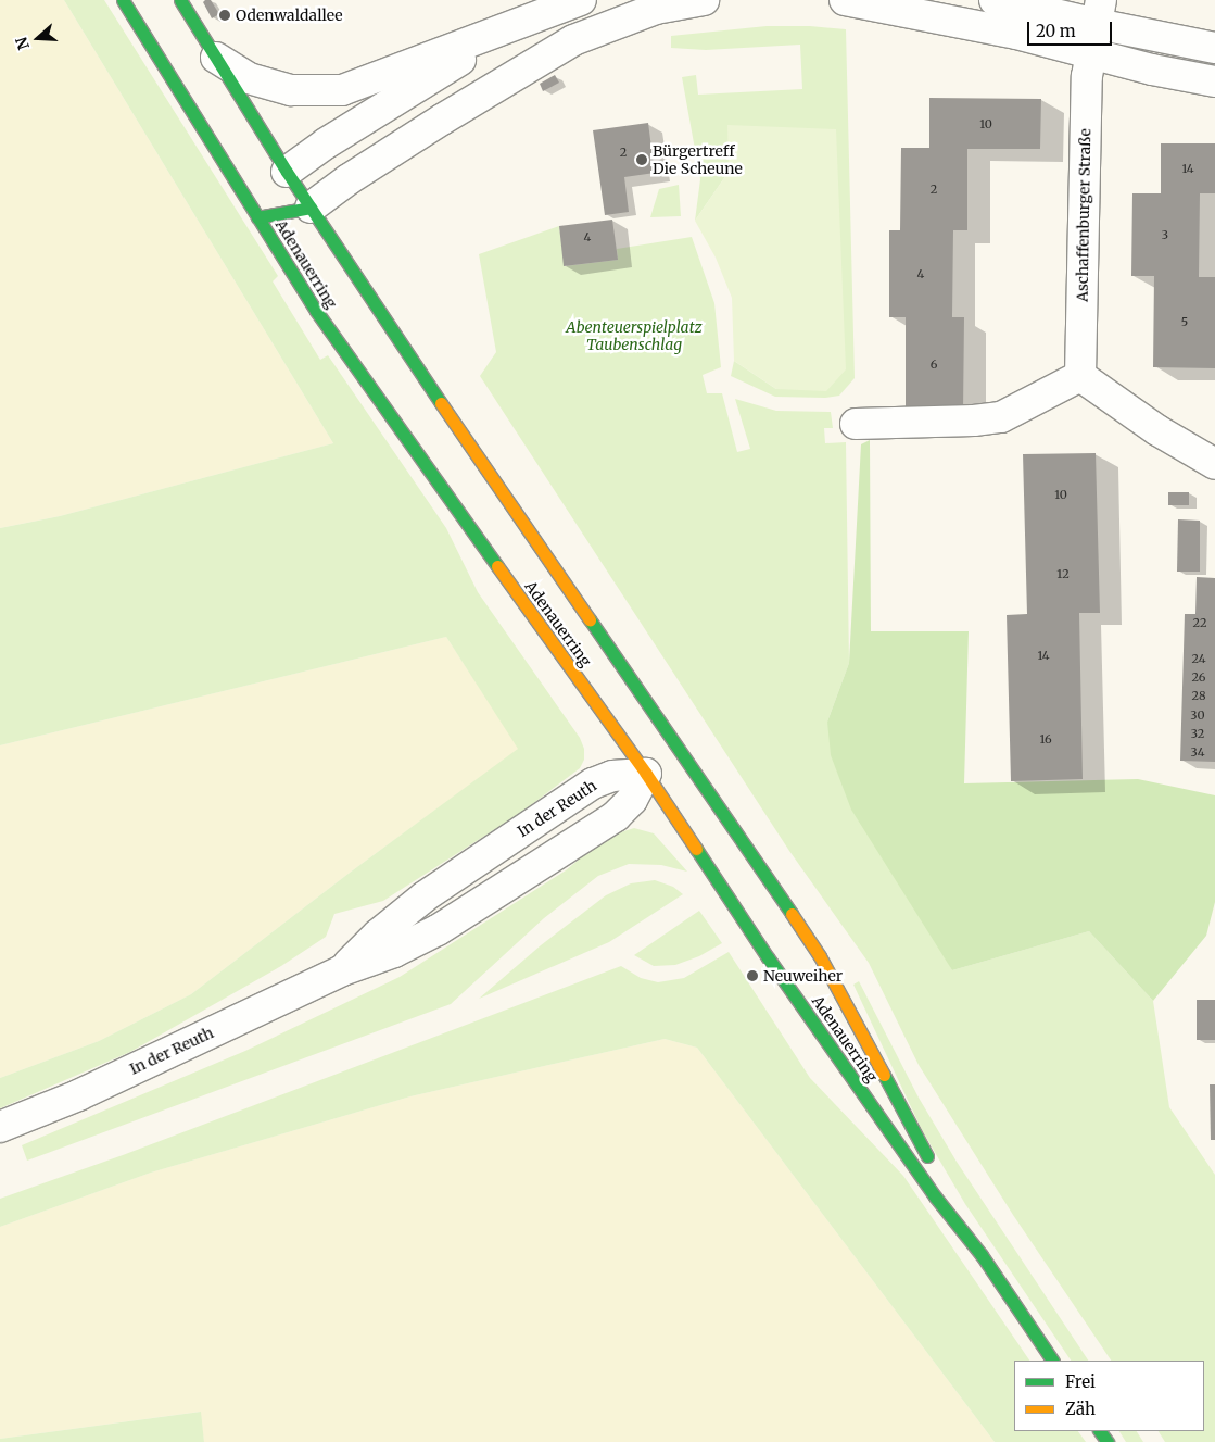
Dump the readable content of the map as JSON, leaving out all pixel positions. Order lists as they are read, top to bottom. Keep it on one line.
{"streets":{"main road":["Adenauerring"],"street":["Aschaffenburger Straße","In der Reuth"]},"crossings":[["Adenauerring","In der Reuth"]],"parks":["Abenteuerspielplatz Taubenschlag"],"places":["Odenwaldallee","Bürgertreff Die Scheune","Neuweiher"],"house_numbers":["10","2","14","2","3","4","4","5","6","10","12","22","14","24","26","28","30","32","16","34"],"legend":["Frei","Zäh"],"scale_bar":"20 m","north":"left"}
